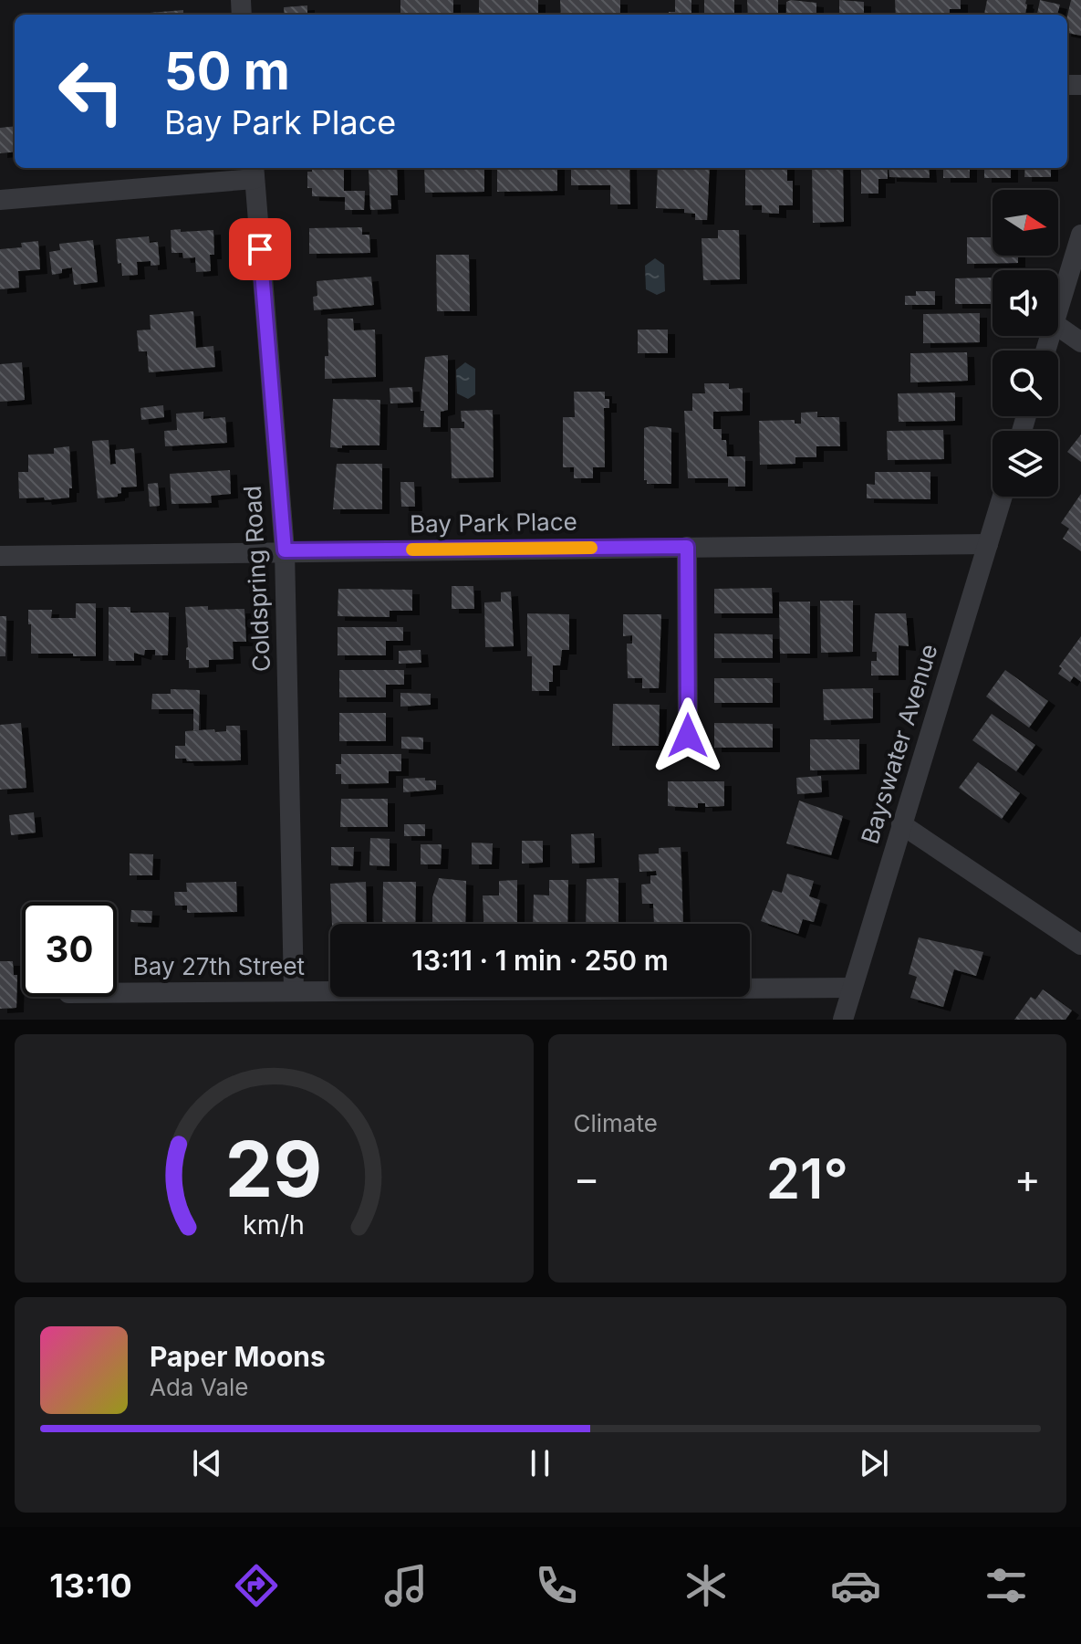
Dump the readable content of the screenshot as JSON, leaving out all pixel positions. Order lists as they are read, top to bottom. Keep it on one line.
{"streets":{"street":["Bay Park Place","Coldspring Road","Bayswater Avenue","Bay 27th Street"]},"crossings":[["Bay Park Place","Coldspring Road"],["Bay Park Place","Bayswater Avenue"],["Coldspring Road","Bay 27th Street"],["Bayswater Avenue","Bay 27th Street"]],"north":"right","page":{"turn":["50 m","Bay Park Place"],"limit":"30","trip":"13:11 · 1 min · 250 m","tile":"Climate","heat":["−","21°","+"],"song":["Paper Moons","Ada Vale"],"tabs":"13:10","gauge":["29","km/h"]}}
